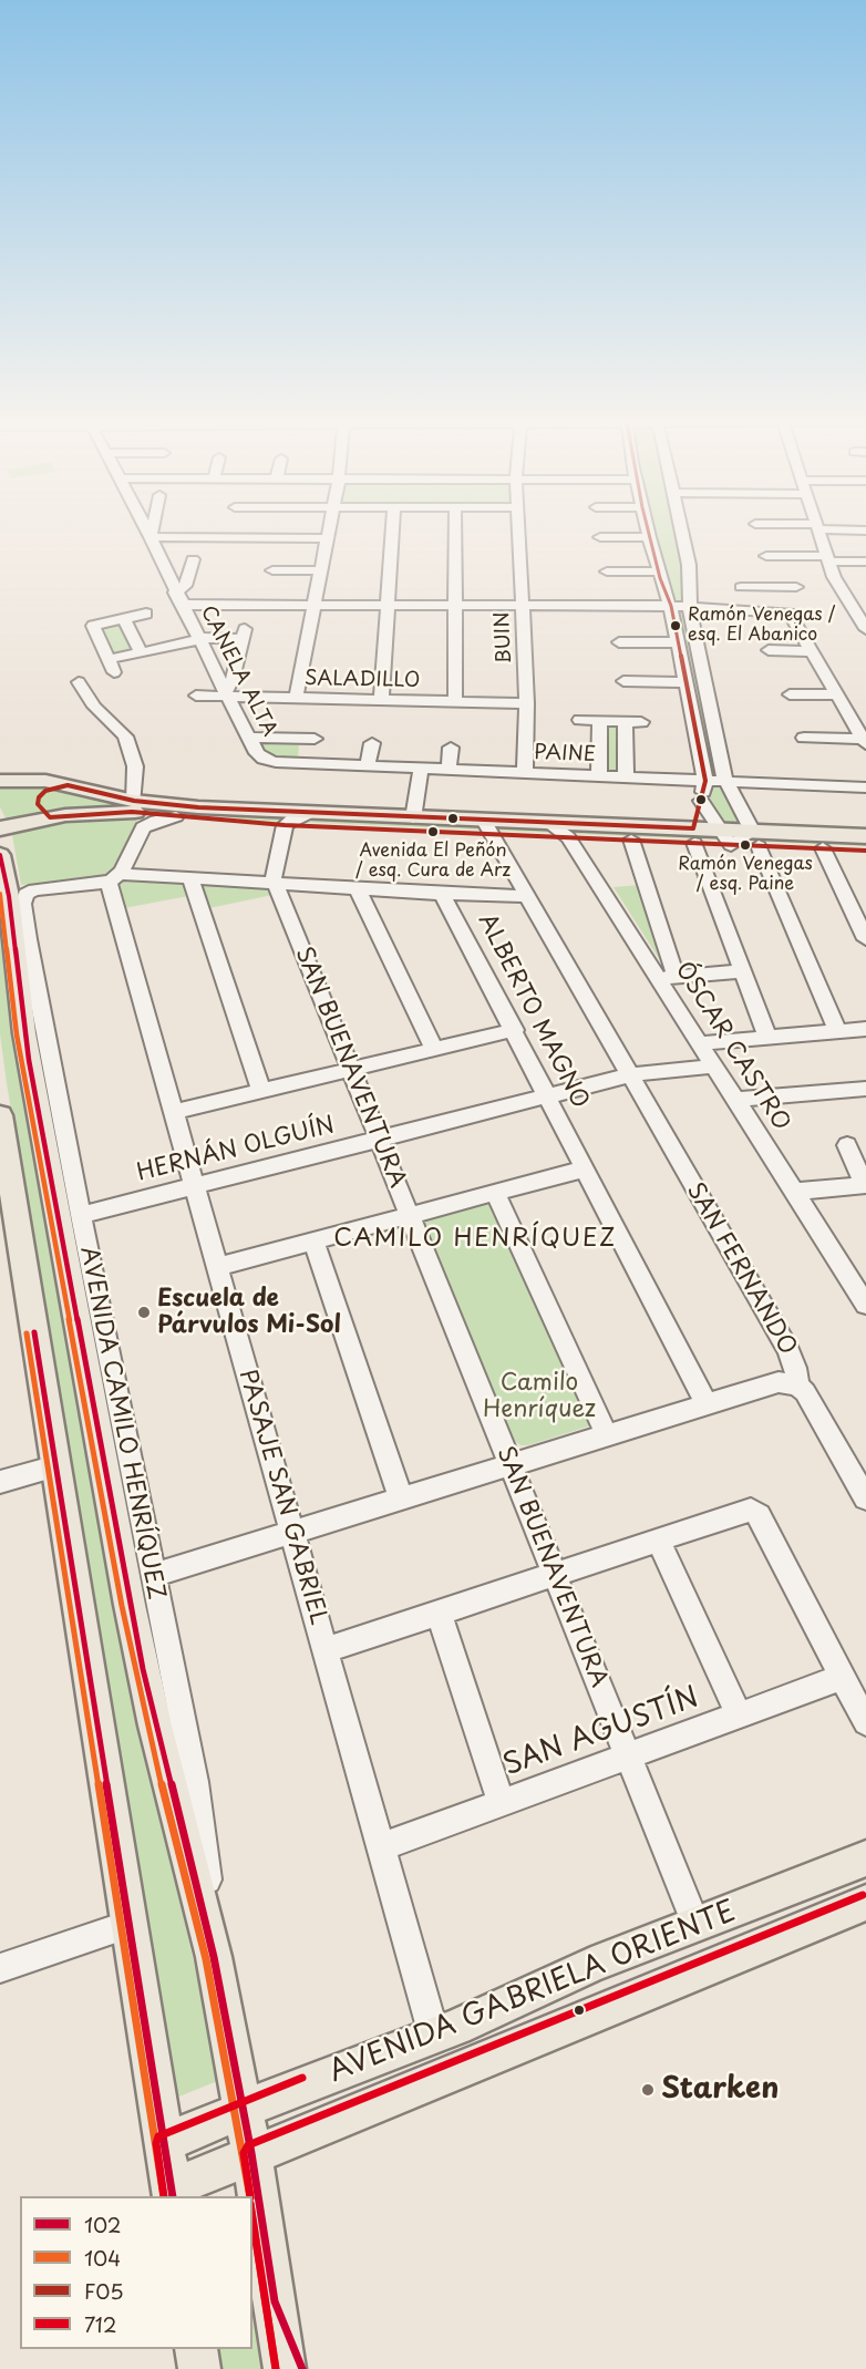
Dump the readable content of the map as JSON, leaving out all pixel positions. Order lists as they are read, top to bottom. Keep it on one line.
{"streets":{"main road":["AVENIDA CAMILO HENRÍQUEZ","AVENIDA GABRIELA ORIENTE"],"street":["BUIN","CANELA ALTA","SALADILLO","PAINE","ALBERTO MAGNO","ÓSCAR CASTRO","SAN BUENAVENTURA","HERNÁN OLGUÍN","SAN FERNANDO","PASAJE SAN GABRIEL","SAN AGUSTÍN"]},"crossings":[["BUIN","SALADILLO"],["BUIN","PAINE"],["CANELA ALTA","SALADILLO"],["CANELA ALTA","PAINE"],["ALBERTO MAGNO","HERNÁN OLGUÍN"],["ÓSCAR CASTRO","HERNÁN OLGUÍN"],["SAN BUENAVENTURA","HERNÁN OLGUÍN"],["SAN BUENAVENTURA","SAN AGUSTÍN"],["SAN BUENAVENTURA","AVENIDA GABRIELA ORIENTE"],["HERNÁN OLGUÍN","SAN FERNANDO"],["HERNÁN OLGUÍN","AVENIDA CAMILO HENRÍQUEZ"],["HERNÁN OLGUÍN","PASAJE SAN GABRIEL"],["AVENIDA CAMILO HENRÍQUEZ","PASAJE SAN GABRIEL"],["AVENIDA CAMILO HENRÍQUEZ","AVENIDA GABRIELA ORIENTE"],["PASAJE SAN GABRIEL","SAN AGUSTÍN"],["PASAJE SAN GABRIEL","AVENIDA GABRIELA ORIENTE"]],"districts":["CAMILO HENRÍQUEZ"],"parks":["Camilo Henríquez"],"places":["Ramón Venegas / esq. El Abanico","Avenida El Peñón / esq. Cura de Arz","Ramón Venegas / esq. Paine","Escuela de Párvulos Mi-Sol","Starken"],"lines":["transit line F05","transit line 102","transit line 104","transit line 712"],"legend":["102","104","F05","712"]}
